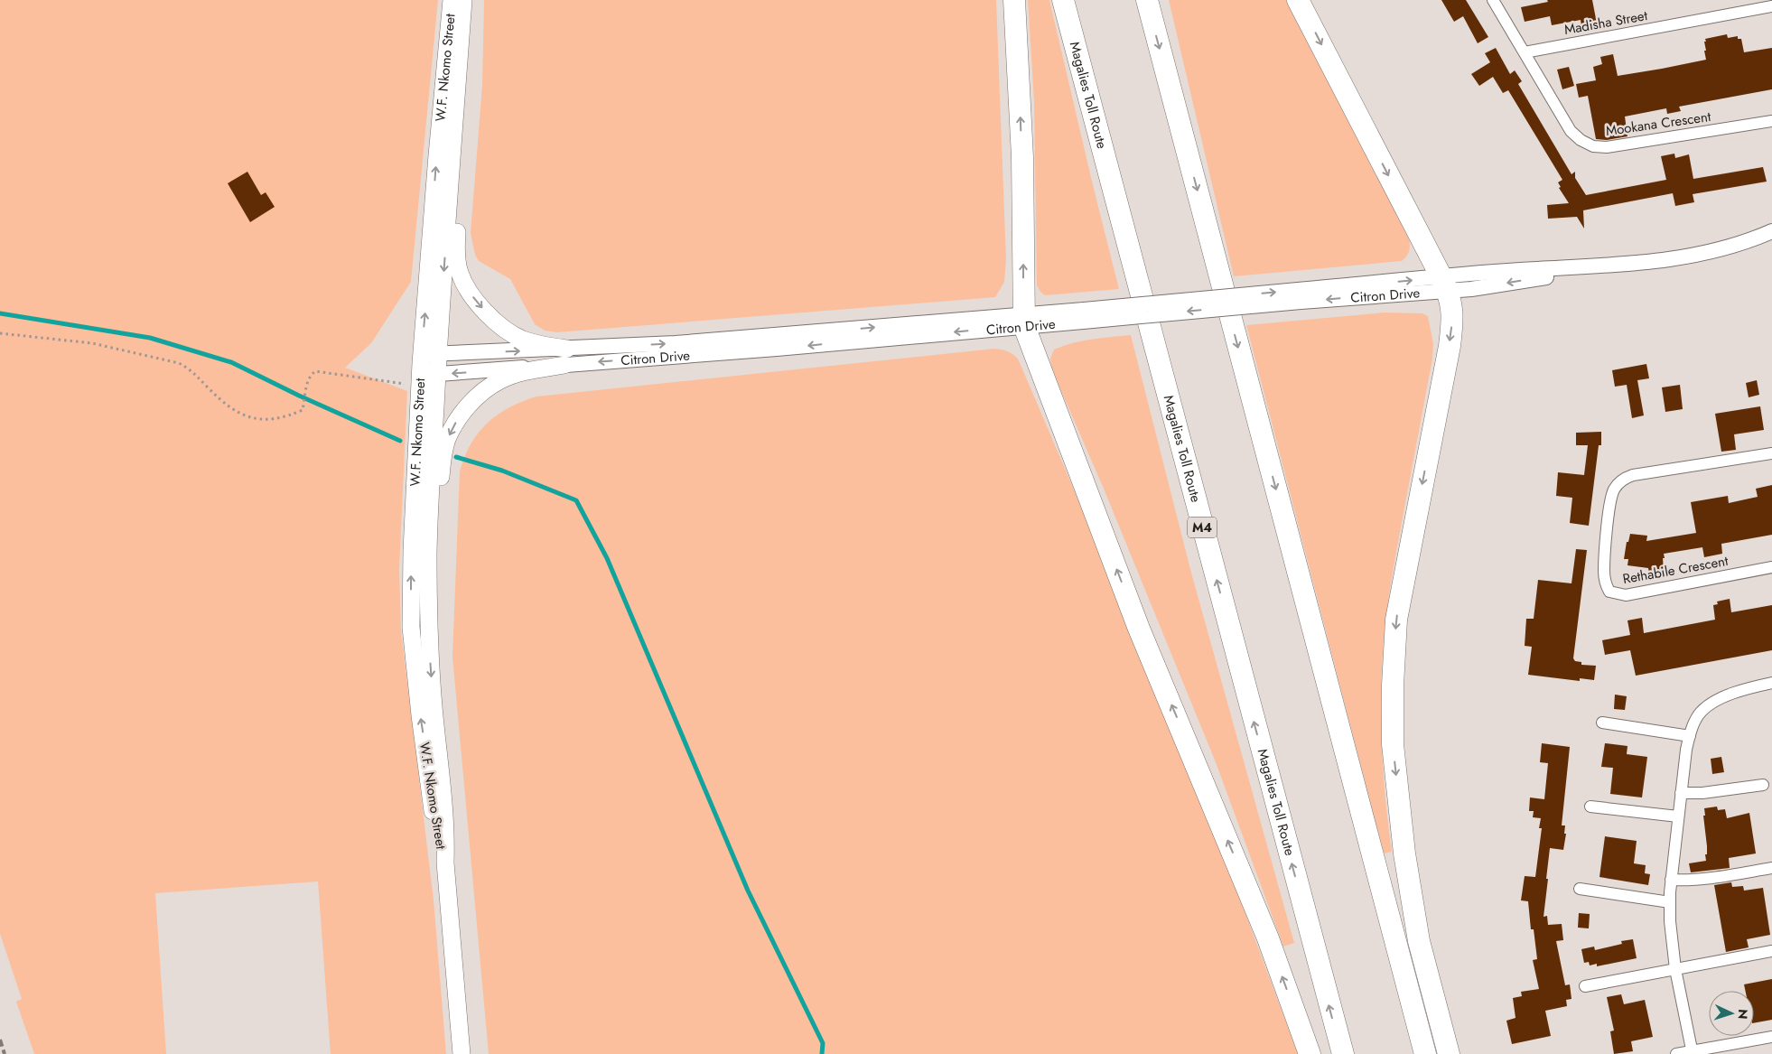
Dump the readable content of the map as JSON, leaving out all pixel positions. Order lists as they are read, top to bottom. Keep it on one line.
{"streets":{"highway":["Magalies Toll Route","M4"],"main road":["W.F. Nkomo Street"],"street":["Madisha Street","Mookana Crescent","Citron Drive","Rethabile Crescent"]},"crossings":[["Madisha Street","Mookana Crescent"],["W.F. Nkomo Street","Citron Drive"]],"north":"right"}
